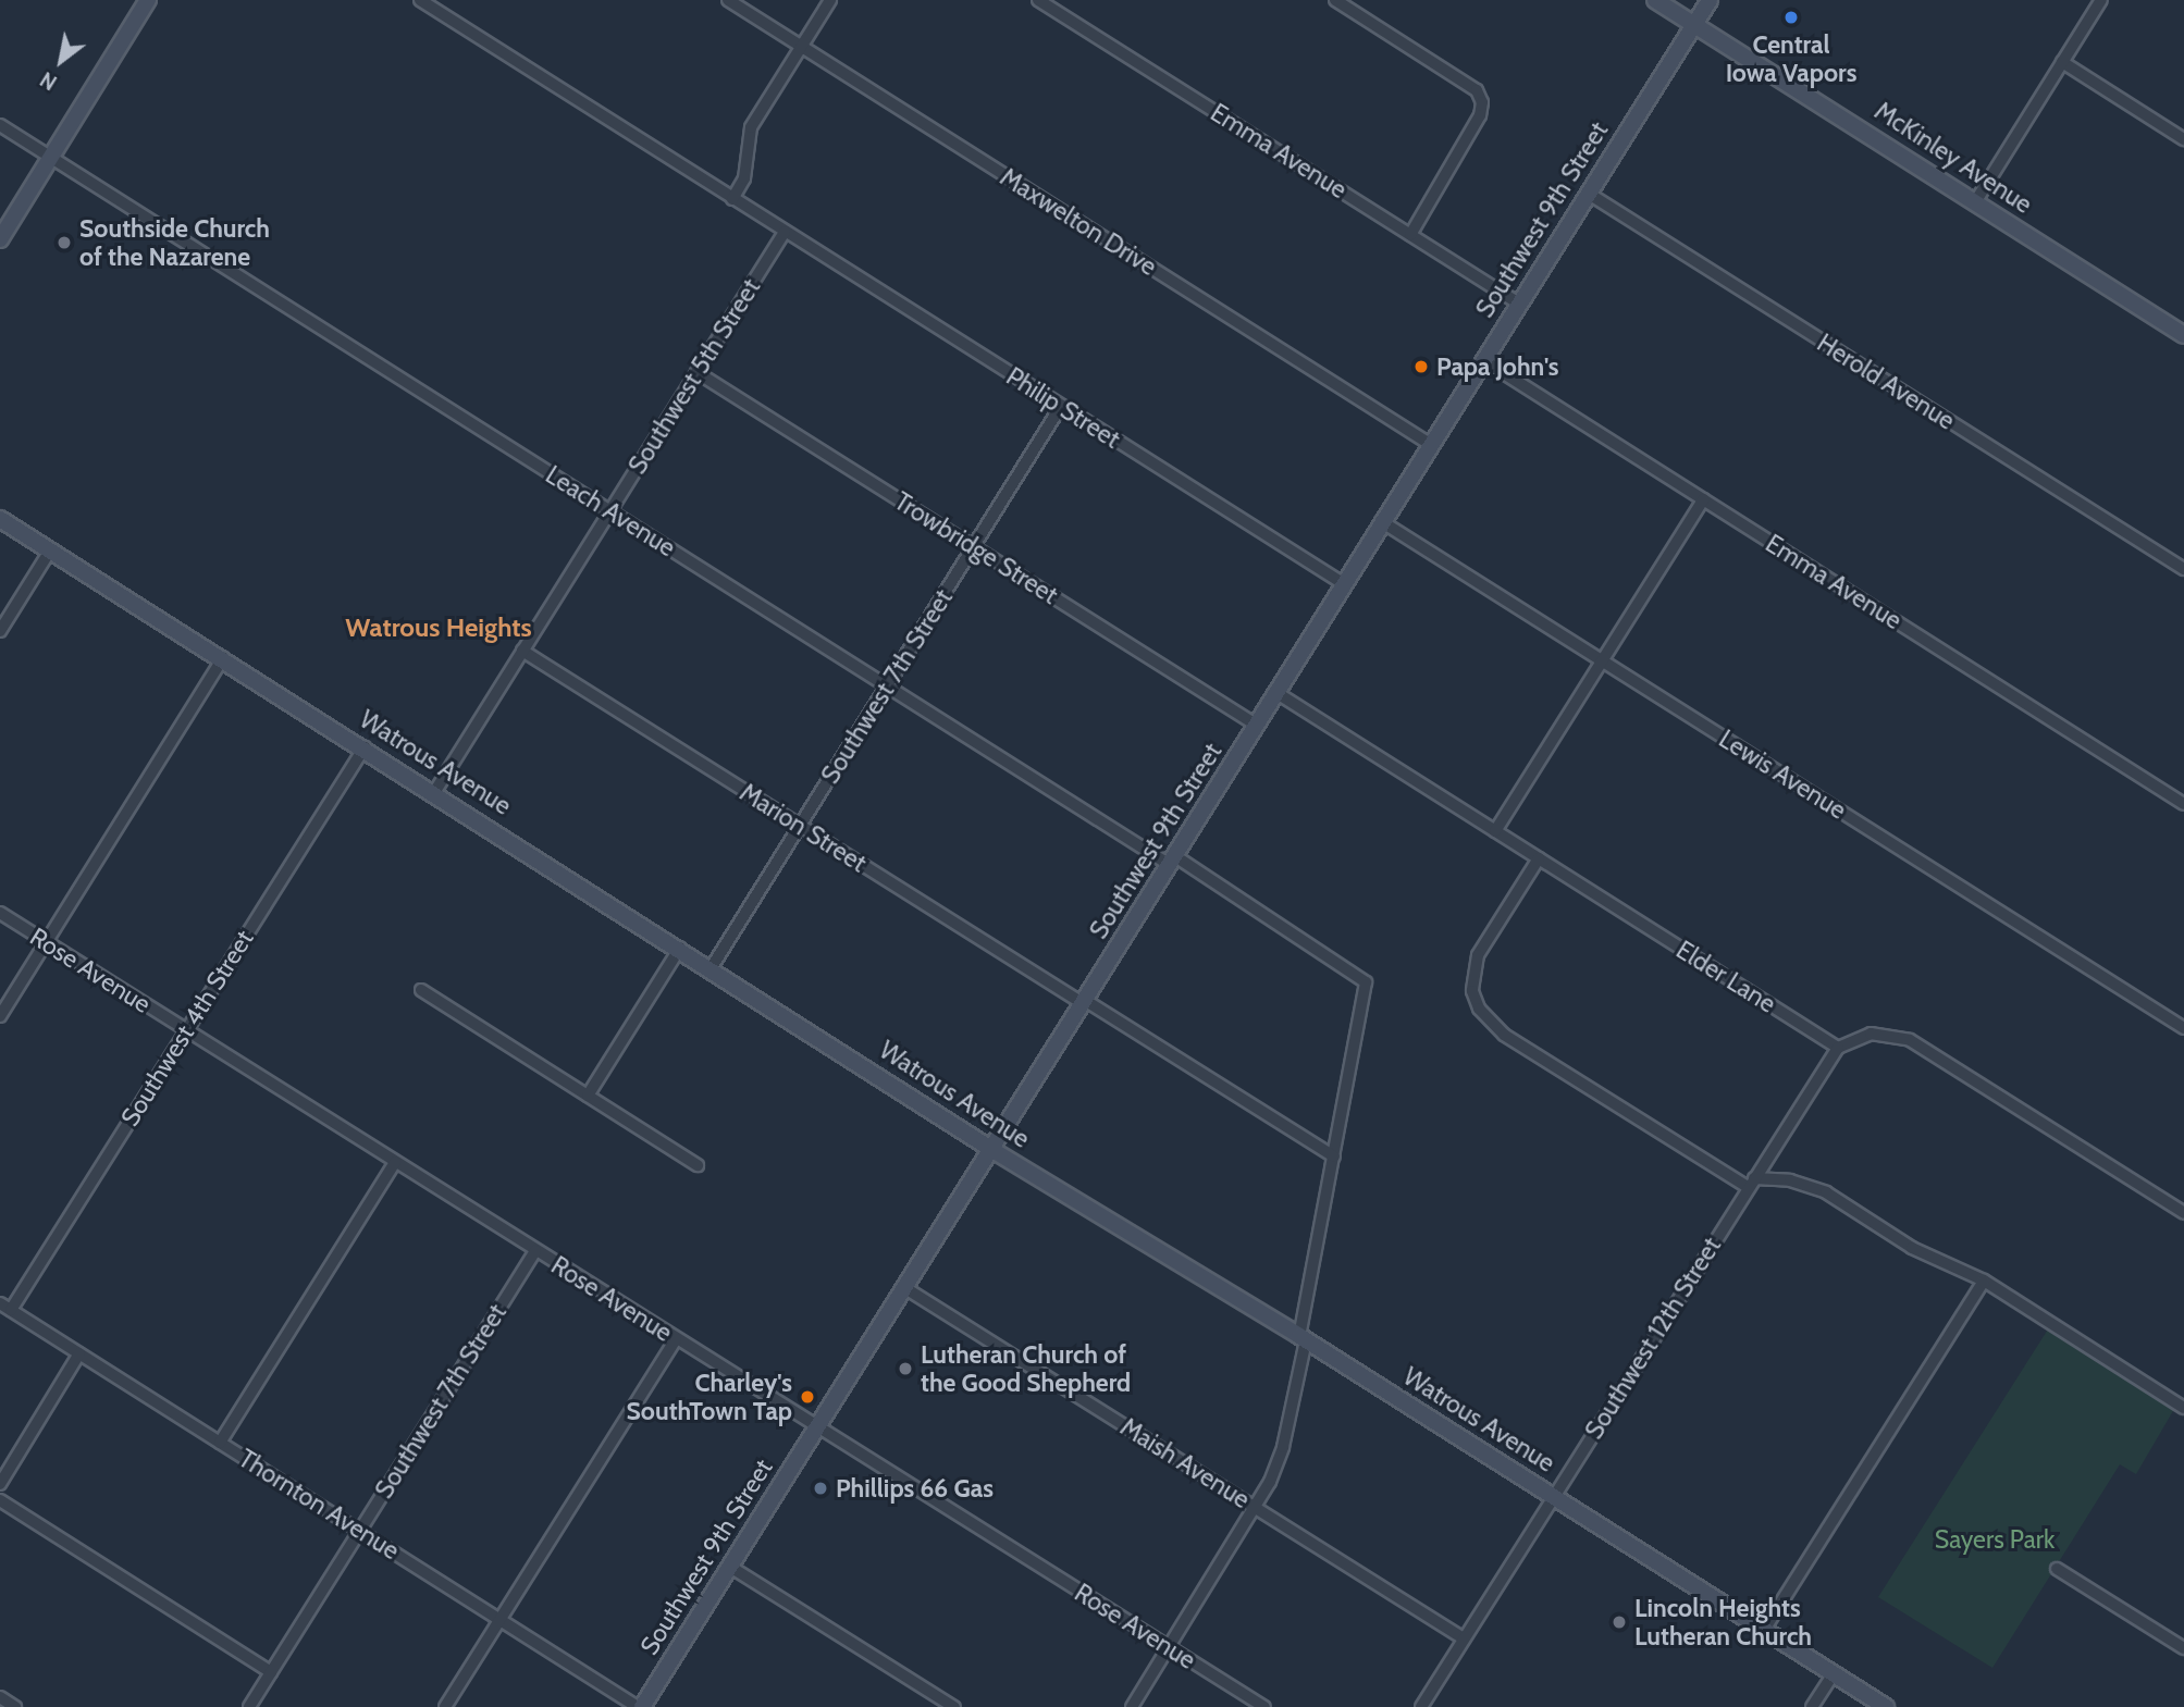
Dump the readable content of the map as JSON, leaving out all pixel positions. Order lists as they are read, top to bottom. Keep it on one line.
{"streets":{"main road":["McKinley Avenue","Southwest 9th Street","Watrous Avenue"],"street":["Emma Avenue","Maxwelton Drive","Southwest 5th Street","Herold Avenue","Philip Street","Leach Avenue","Trowbridge Street","Southwest 7th Street","Lewis Avenue","Marion Street","Rose Avenue","Elder Lane","Southwest 4th Street","Southwest 12th Street","Maish Avenue","Thornton Avenue"]},"crossings":[["Emma Avenue","Southwest 9th Street"],["McKinley Avenue","Southwest 9th Street"],["Southwest 9th Street","Maxwelton Drive"],["Southwest 9th Street","Herold Avenue"],["Southwest 9th Street","Philip Street"],["Southwest 9th Street","Leach Avenue"],["Southwest 9th Street","Trowbridge Street"],["Southwest 9th Street","Watrous Avenue"],["Southwest 9th Street","Lewis Avenue"],["Southwest 9th Street","Marion Street"],["Southwest 9th Street","Rose Avenue"],["Southwest 9th Street","Elder Lane"],["Southwest 9th Street","Maish Avenue"],["Southwest 9th Street","Thornton Avenue"],["Southwest 5th Street","Philip Street"],["Southwest 5th Street","Leach Avenue"],["Southwest 5th Street","Trowbridge Street"],["Southwest 5th Street","Watrous Avenue"],["Southwest 5th Street","Marion Street"],["Philip Street","Southwest 7th Street"],["Leach Avenue","Southwest 7th Street"],["Leach Avenue","Marion Street"],["Trowbridge Street","Southwest 7th Street"],["Southwest 7th Street","Watrous Avenue"],["Southwest 7th Street","Marion Street"],["Southwest 7th Street","Rose Avenue"],["Southwest 7th Street","Thornton Avenue"],["Watrous Avenue","Southwest 4th Street"],["Watrous Avenue","Southwest 12th Street"],["Rose Avenue","Southwest 4th Street"],["Elder Lane","Southwest 12th Street"],["Southwest 4th Street","Thornton Avenue"],["Southwest 12th Street","Maish Avenue"]],"districts":["Watrous Heights"],"parks":["Sayers Park"],"places":["Central Iowa Vapors","Southside Church of the Nazarene","Papa John's","Lutheran Church of the Good Shepherd","Charley's SouthTown Tap","Phillips 66 Gas","Lincoln Heights Lutheran Church"],"north":"bottom left"}
